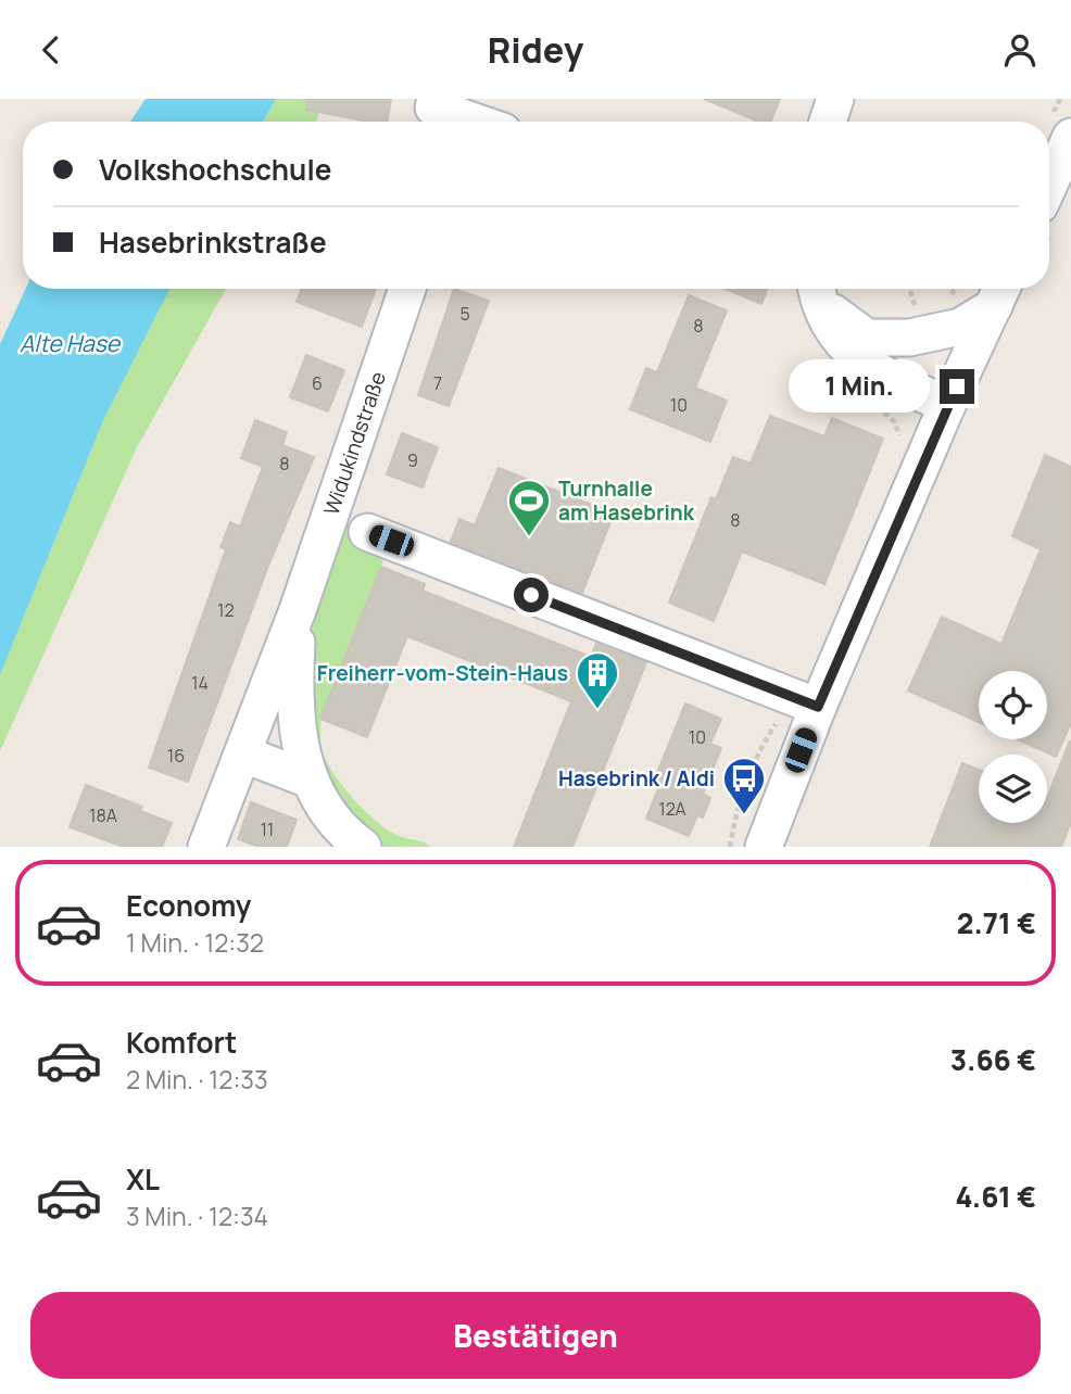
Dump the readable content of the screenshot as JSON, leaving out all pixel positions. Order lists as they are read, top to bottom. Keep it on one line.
{"streets":{"street":["Widukindstraße"]},"water":["Alte Hase"],"places":{"sports":["Turnhalle am Hasebrink"],"building":["Freiherr-vom-Stein-Haus"],"bus stop":["Hasebrink / Aldi"]},"house_numbers":["5","8","6","7","10","9","8","8","12","14","10","16","12A","18A","11"],"page":{"header":"Ridey","banner":["Volkshochschule","Hasebrinkstraße"],"bubble":"1 Min.","list":[{"name":"Economy","note":"1 Min. · 12:32","value":"2.71 €"},{"name":"Komfort","note":"2 Min. · 12:33","value":"3.66 €"},{"name":"XL","note":"3 Min. · 12:34","value":"4.61 €"}],"buttons":"Bestätigen"}}
